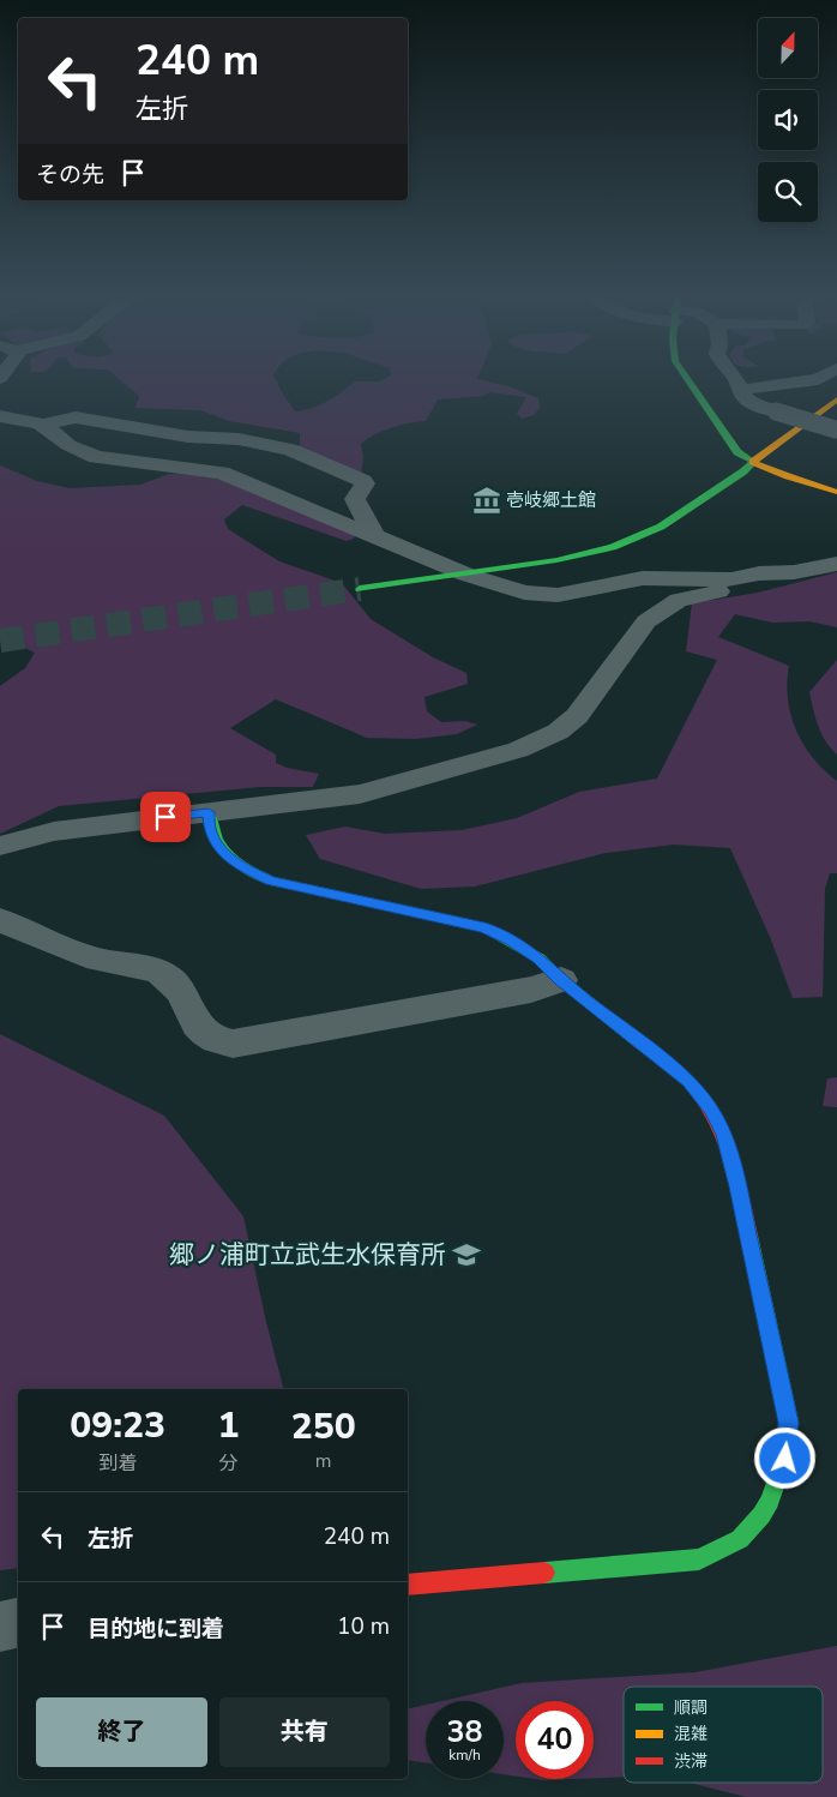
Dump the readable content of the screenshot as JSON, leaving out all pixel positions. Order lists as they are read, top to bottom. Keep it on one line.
{"places":{"museum":["壱岐郷土館"],"school or university":["郷ノ浦町立武生水保育所"]},"legend":["順調","混雑","渋滞"],"north":"top","page":{"turn":["240 m","左折"],"then":"その先","eta":["09:23","到着","1","分","250","m"],"list":[{"name":"左折","value":"240 m"},{"name":"目的地に到着","value":"10 m"}],"buttons":["終了","共有"],"speed":"38 km/h","limit":"40"}}
